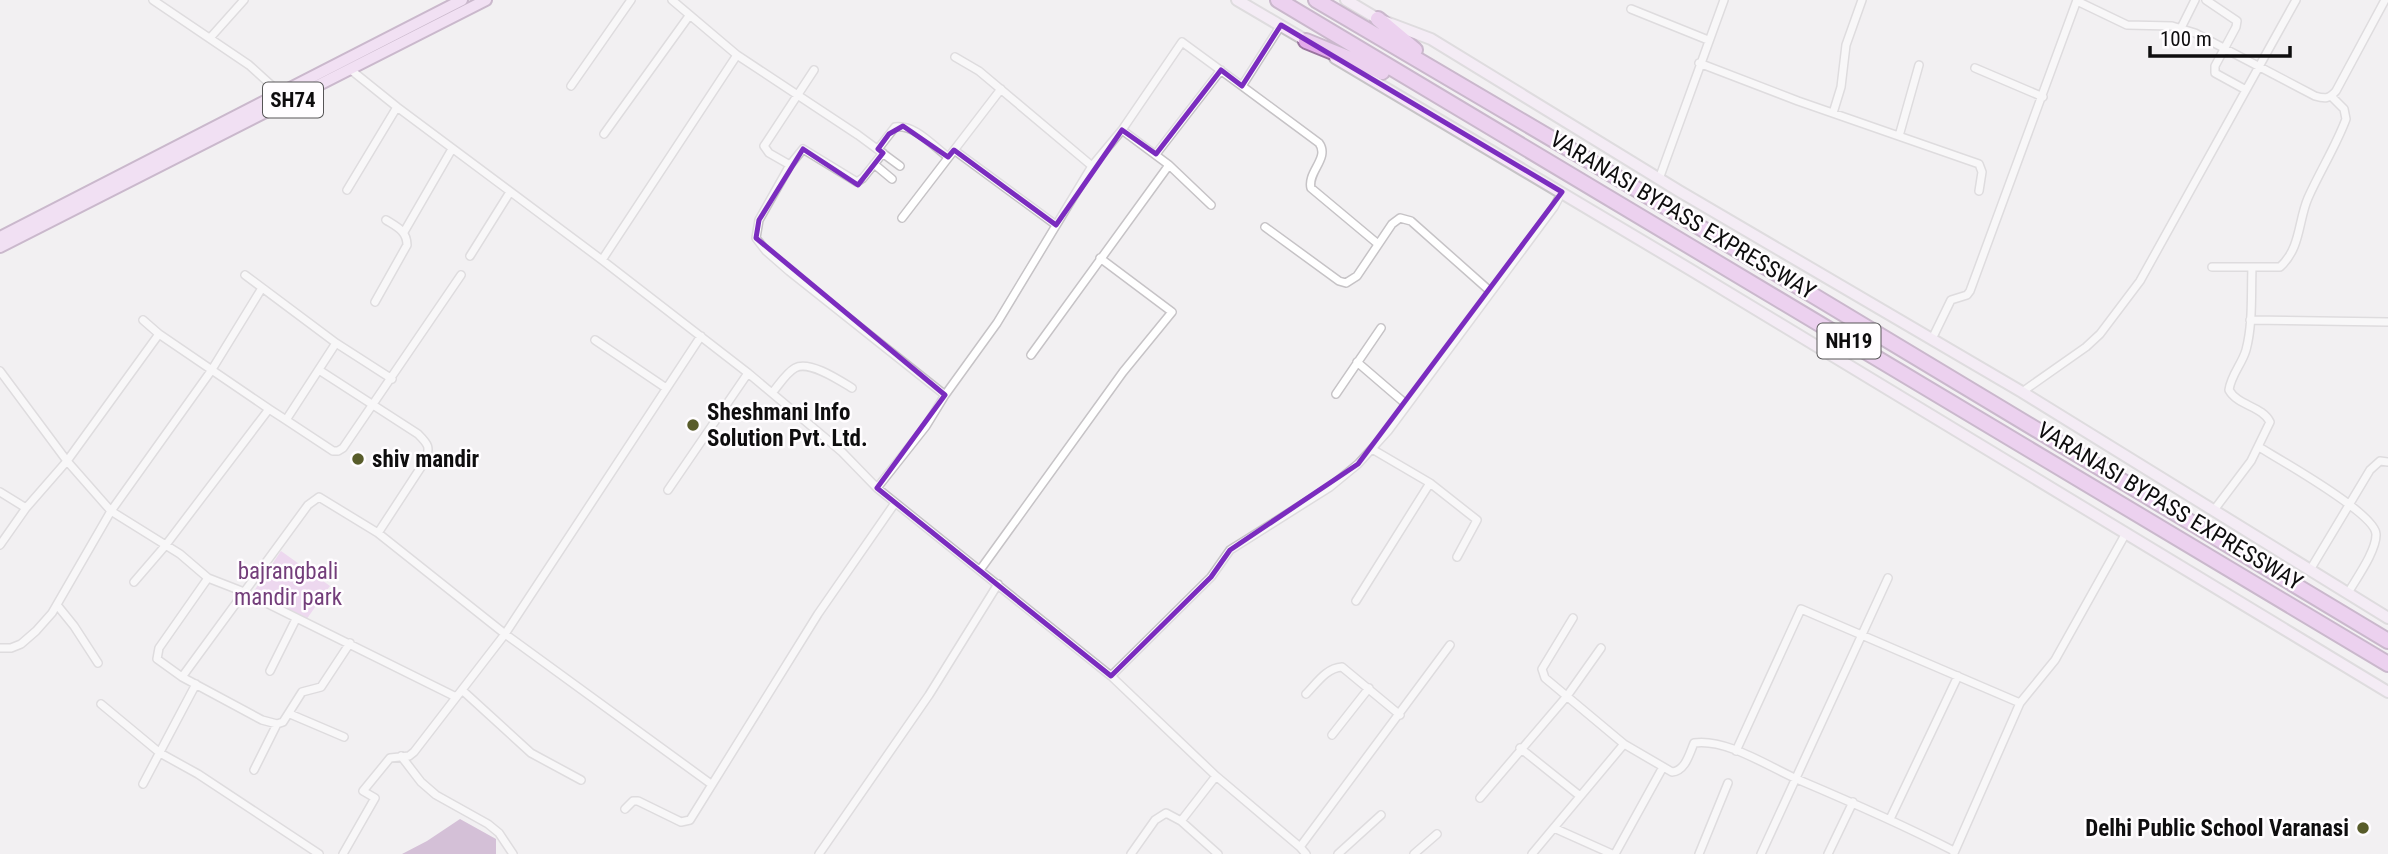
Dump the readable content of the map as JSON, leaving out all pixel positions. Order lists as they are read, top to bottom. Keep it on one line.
{"streets":{"highway":["VARANASI BYPASS EXPRESSWAY","NH19"],"main road":["SH74"]},"parks":["bajrangbali mandir park"],"places":["Sheshmani Info Solution Pvt. Ltd.","shiv mandir","Delhi Public School Varanasi"],"scale_bar":"100 m"}
